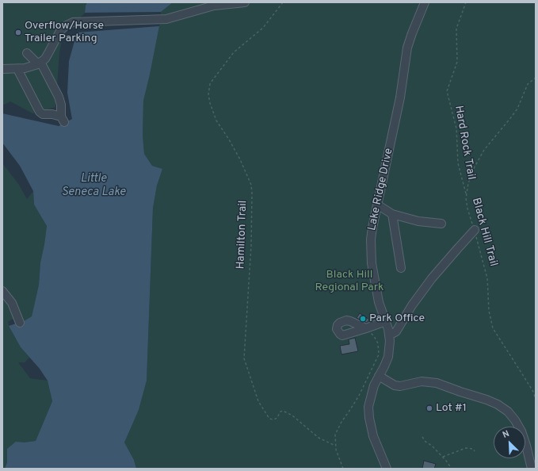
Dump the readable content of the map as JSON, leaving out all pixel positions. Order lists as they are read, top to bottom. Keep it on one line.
{"streets":{"street":["Lake Ridge Drive"],"path":["Hard Rock Trail","Black Hill Trail","Hamilton Trail"]},"crossings":[["Hard Rock Trail","Black Hill Trail"]],"water":["Little Seneca Lake"],"parks":["Black Hill Regional Park"],"places":["Overflow/Horse Trailer Parking","Park Office","Lot #1"],"north":"top left"}
